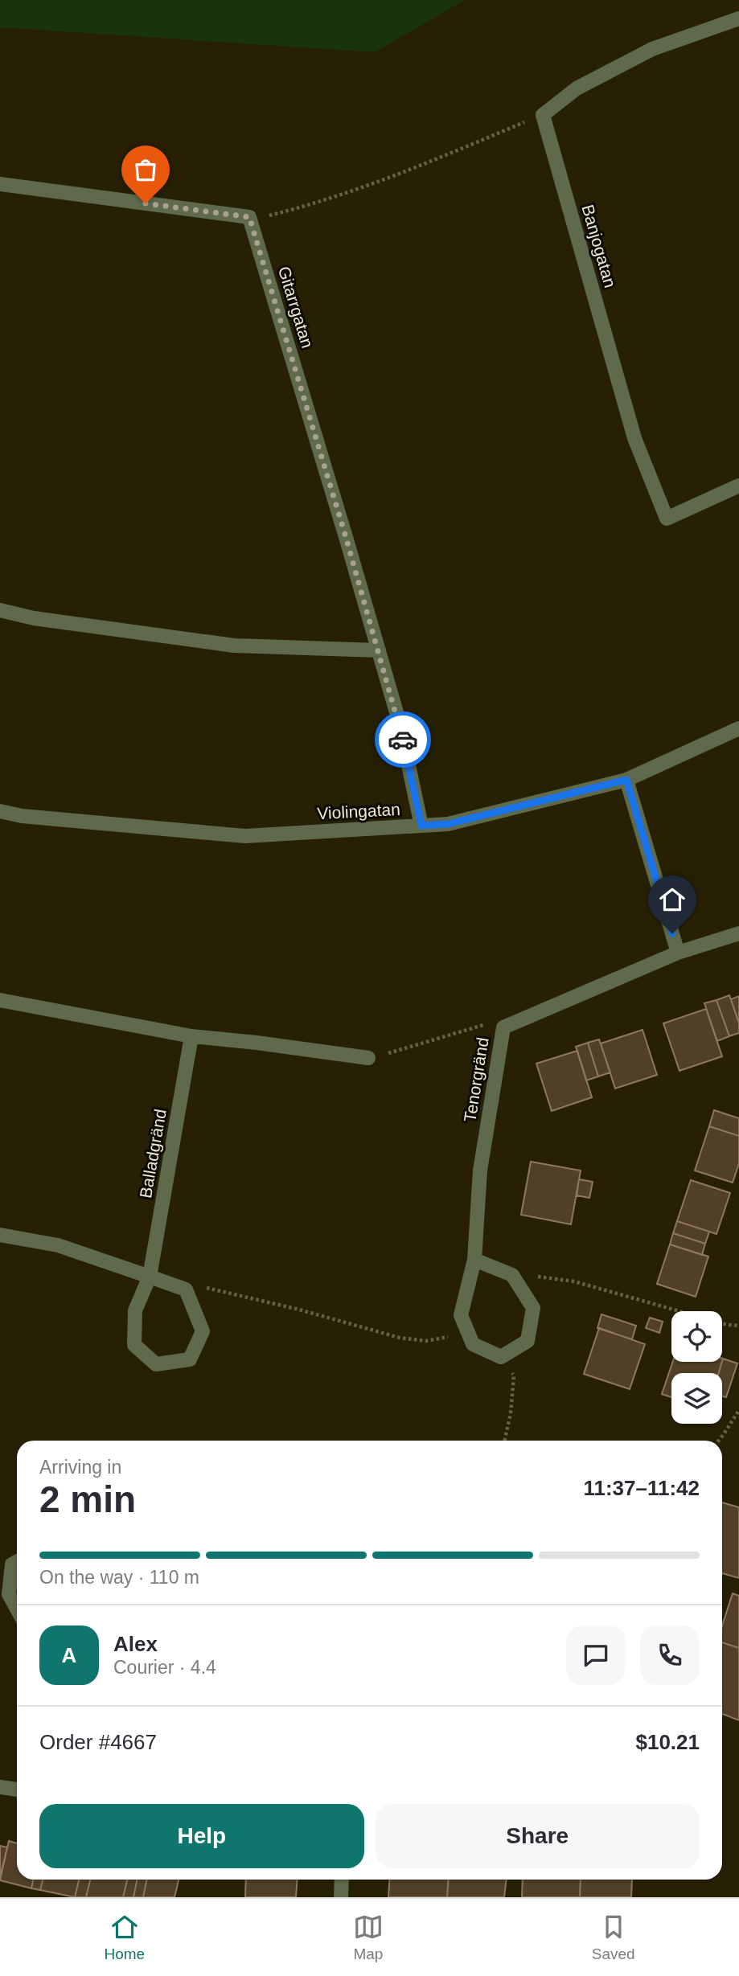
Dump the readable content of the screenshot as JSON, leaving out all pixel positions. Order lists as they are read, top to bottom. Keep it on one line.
{"streets":{"street":["Banjogatan","Gitarrgatan","Violingatan","Tenorgränd","Balladgränd"]},"crossings":[["Gitarrgatan","Violingatan"]],"page":{"heading":["2 min","Arriving in","11:37–11:42"],"panel":["Alex","Courier · 4.4","Order #4667","$10.21"],"bar":"On the way · 110 m","round":"A","buttons":["Help","Share"],"tabs":["Home","Map","Saved"]}}
